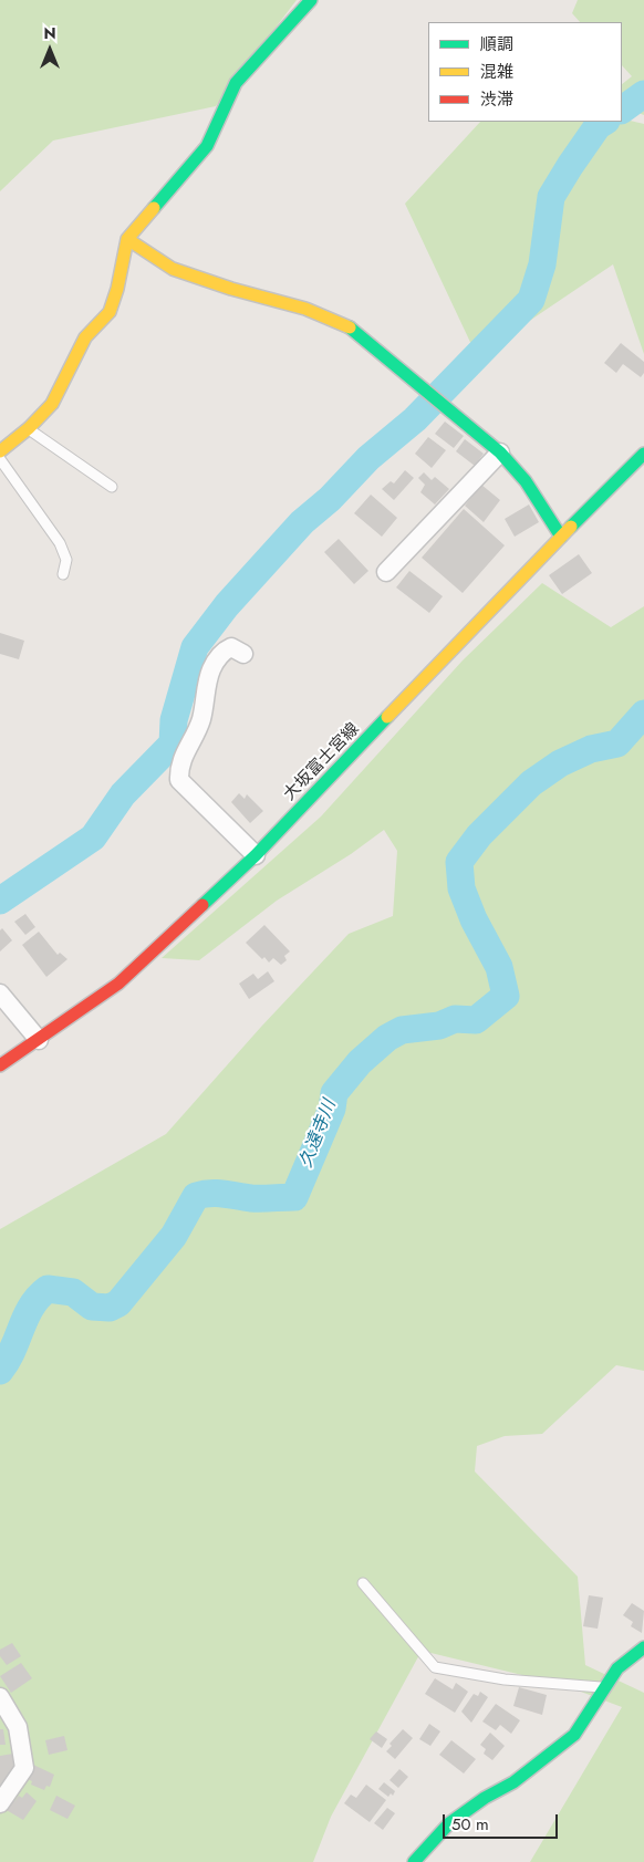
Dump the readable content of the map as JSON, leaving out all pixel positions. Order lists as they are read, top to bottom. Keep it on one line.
{"streets":{"street":["大坂富士宮線"]},"water":["久遠寺川"],"legend":["順調","混雑","渋滞"],"scale_bar":"50 m","north":"top"}
